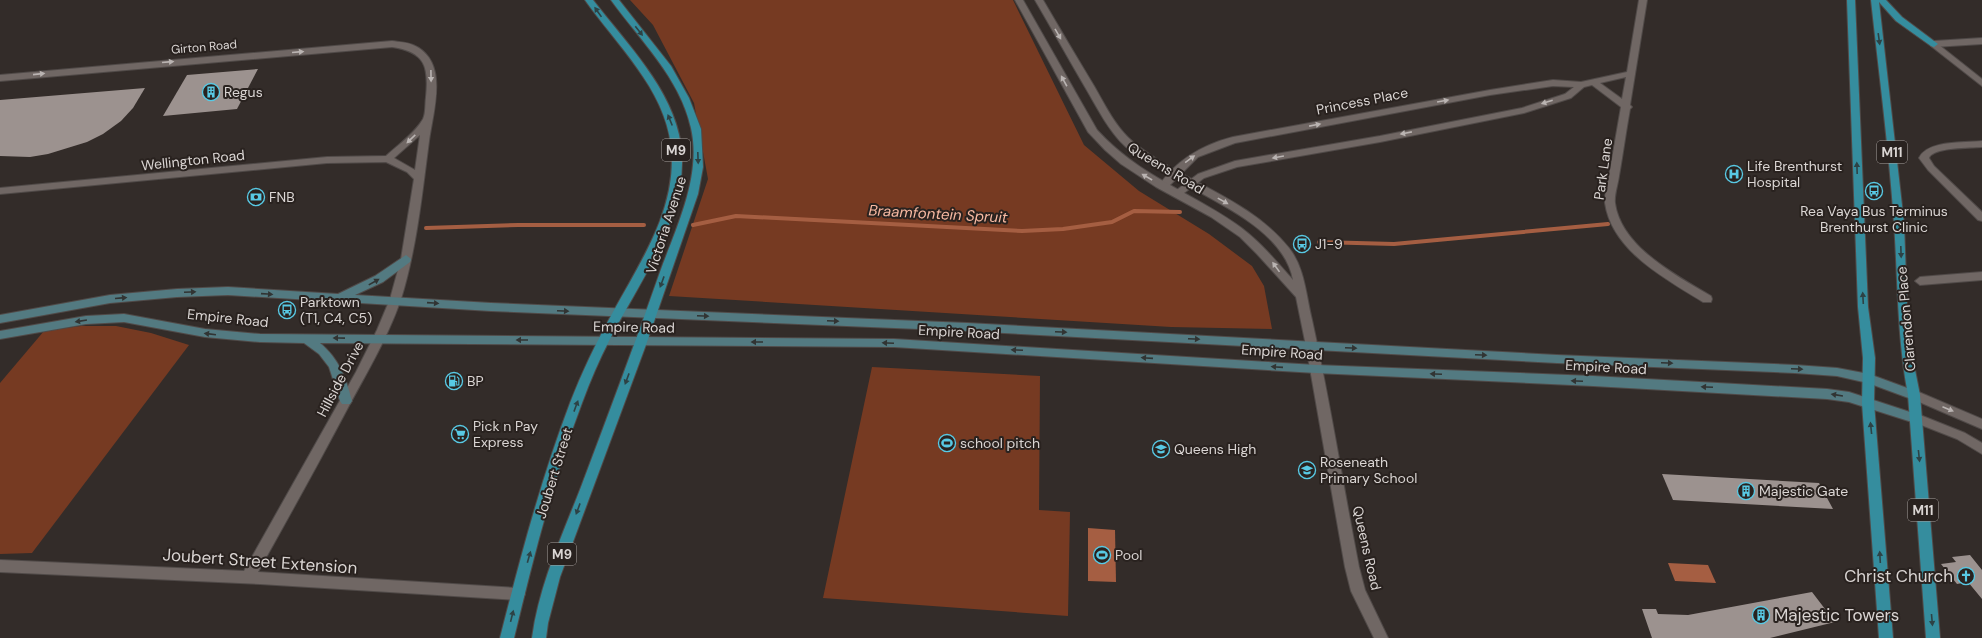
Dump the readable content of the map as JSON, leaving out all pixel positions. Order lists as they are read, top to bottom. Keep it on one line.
{"streets":{"main road":["M9","M11","Victoria Avenue","Empire Road","Clarendon Place","Joubert Street"],"street":["Girton Road","Princess Place","Wellington Road","Queens Road","Park Lane","Hillside Drive","Joubert Street Extension"]},"crossings":[["Girton Road","Hillside Drive"],["Princess Place","Queens Road"],["Princess Place","Park Lane"],["M9","Victoria Avenue"],["M9","Empire Road"],["Wellington Road","Hillside Drive"],["Queens Road","Empire Road"],["Victoria Avenue","Empire Road"],["Victoria Avenue","Joubert Street"],["Empire Road","Clarendon Place"],["Empire Road","Hillside Drive"],["Empire Road","Joubert Street"],["Hillside Drive","Joubert Street Extension"],["Joubert Street","Joubert Street Extension"]],"one_way":["Girton Road"],"water":["Braamfontein Spruit"],"places":{"building":["Regus","Majestic Gate","Majestic Towers"],"hospital":["Life Brenthurst Hospital"],"bus stop":["Rea Vaya Bus Terminus Brenthurst Clinic","J1-9","Parktown (T1, C4, C5)"],"bank":["FNB"],"fuel station":["BP"],"supermarket":["Pick n Pay Express"],"sports":["school pitch","Pool"],"school or university":["Queens High","Roseneath Primary School"],"church":["Christ Church"]}}
